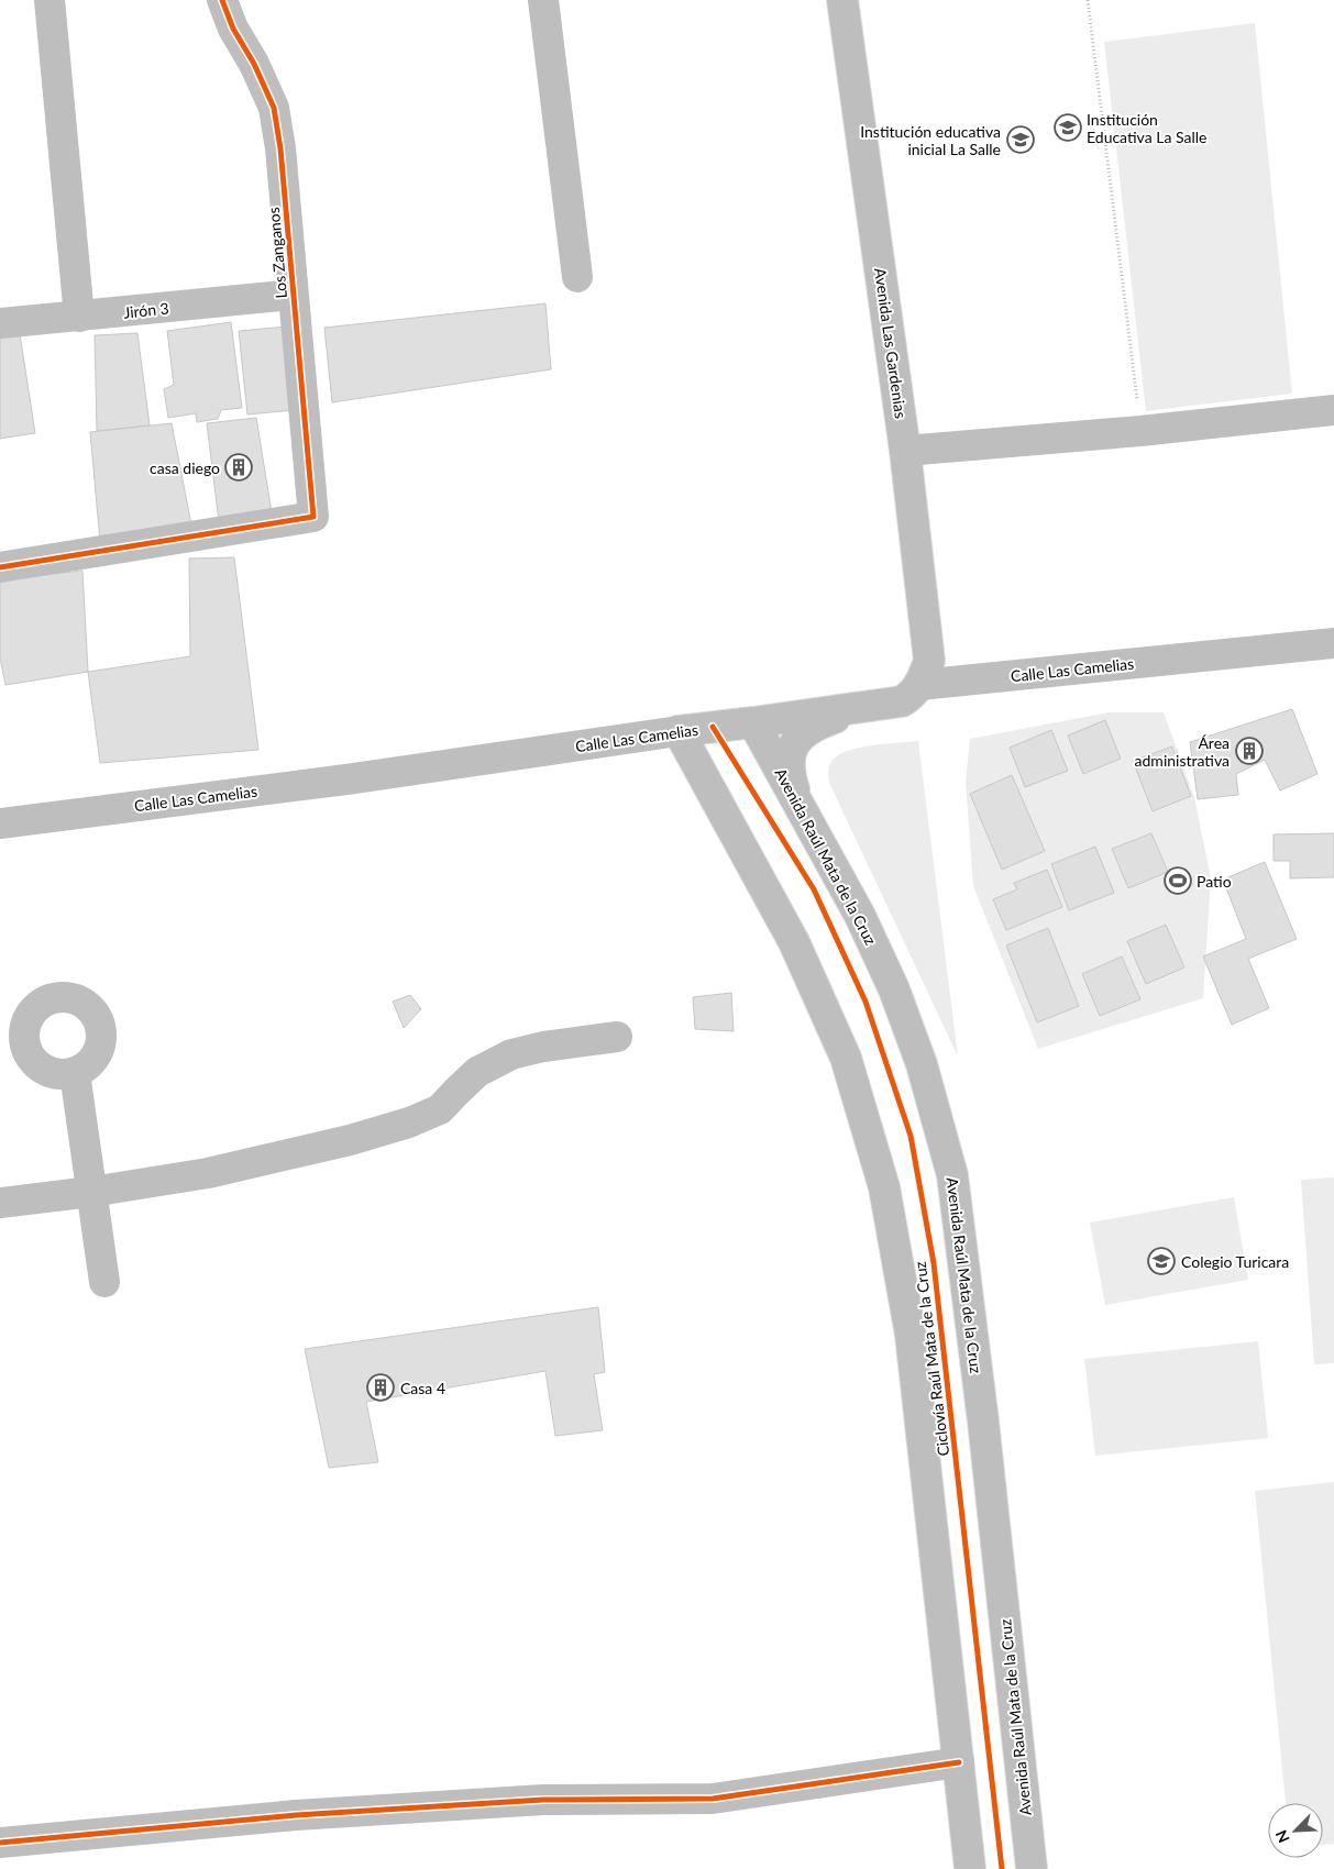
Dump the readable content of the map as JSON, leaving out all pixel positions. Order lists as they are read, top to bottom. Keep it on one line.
{"streets":{"street":["Los Zanganos","Jirón 3","Avenida Las Gardenias","Calle Las Camelias","Avenida Raúl Mata de la Cruz"],"cycle path":["Ciclovía Raúl Mata de la Cruz"]},"crossings":[["Los Zanganos","Jirón 3"],["Avenida Las Gardenias","Calle Las Camelias"],["Calle Las Camelias","Avenida Raúl Mata de la Cruz"]],"places":{"school or university":["Institución Educativa La Salle","Institución educativa inicial La Salle","Colegio Turicara"],"building":["casa diego","Área administrativa","Casa 4"],"sports":["Patio"]},"north":"bottom left"}
